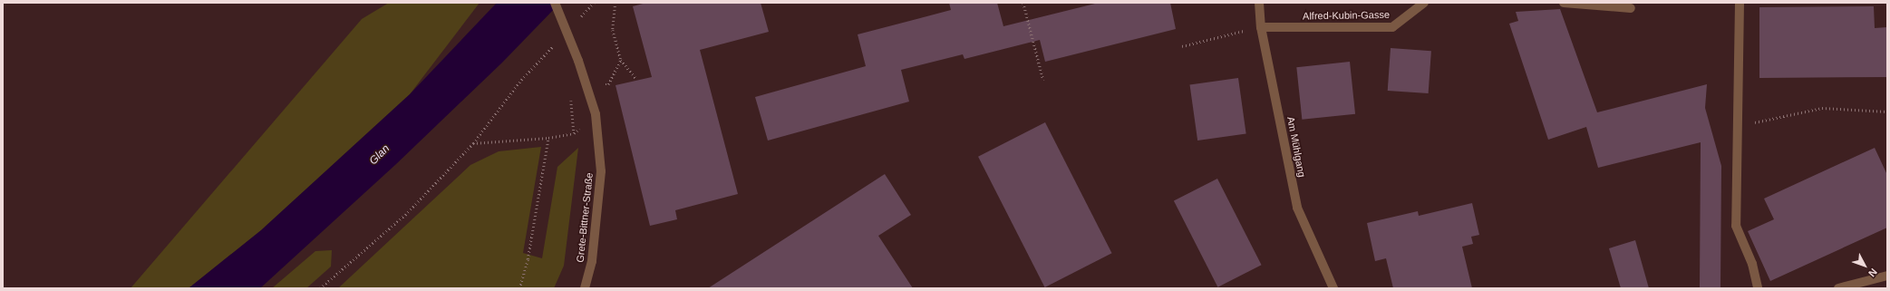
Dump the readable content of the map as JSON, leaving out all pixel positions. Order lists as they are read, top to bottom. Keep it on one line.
{"streets":{"street":["Alfred-Kubin-Gasse","Am Mühlgang","Grete-Bittner-Straße"]},"crossings":[["Alfred-Kubin-Gasse","Am Mühlgang"]],"water":["Glan"],"north":"bottom right"}
